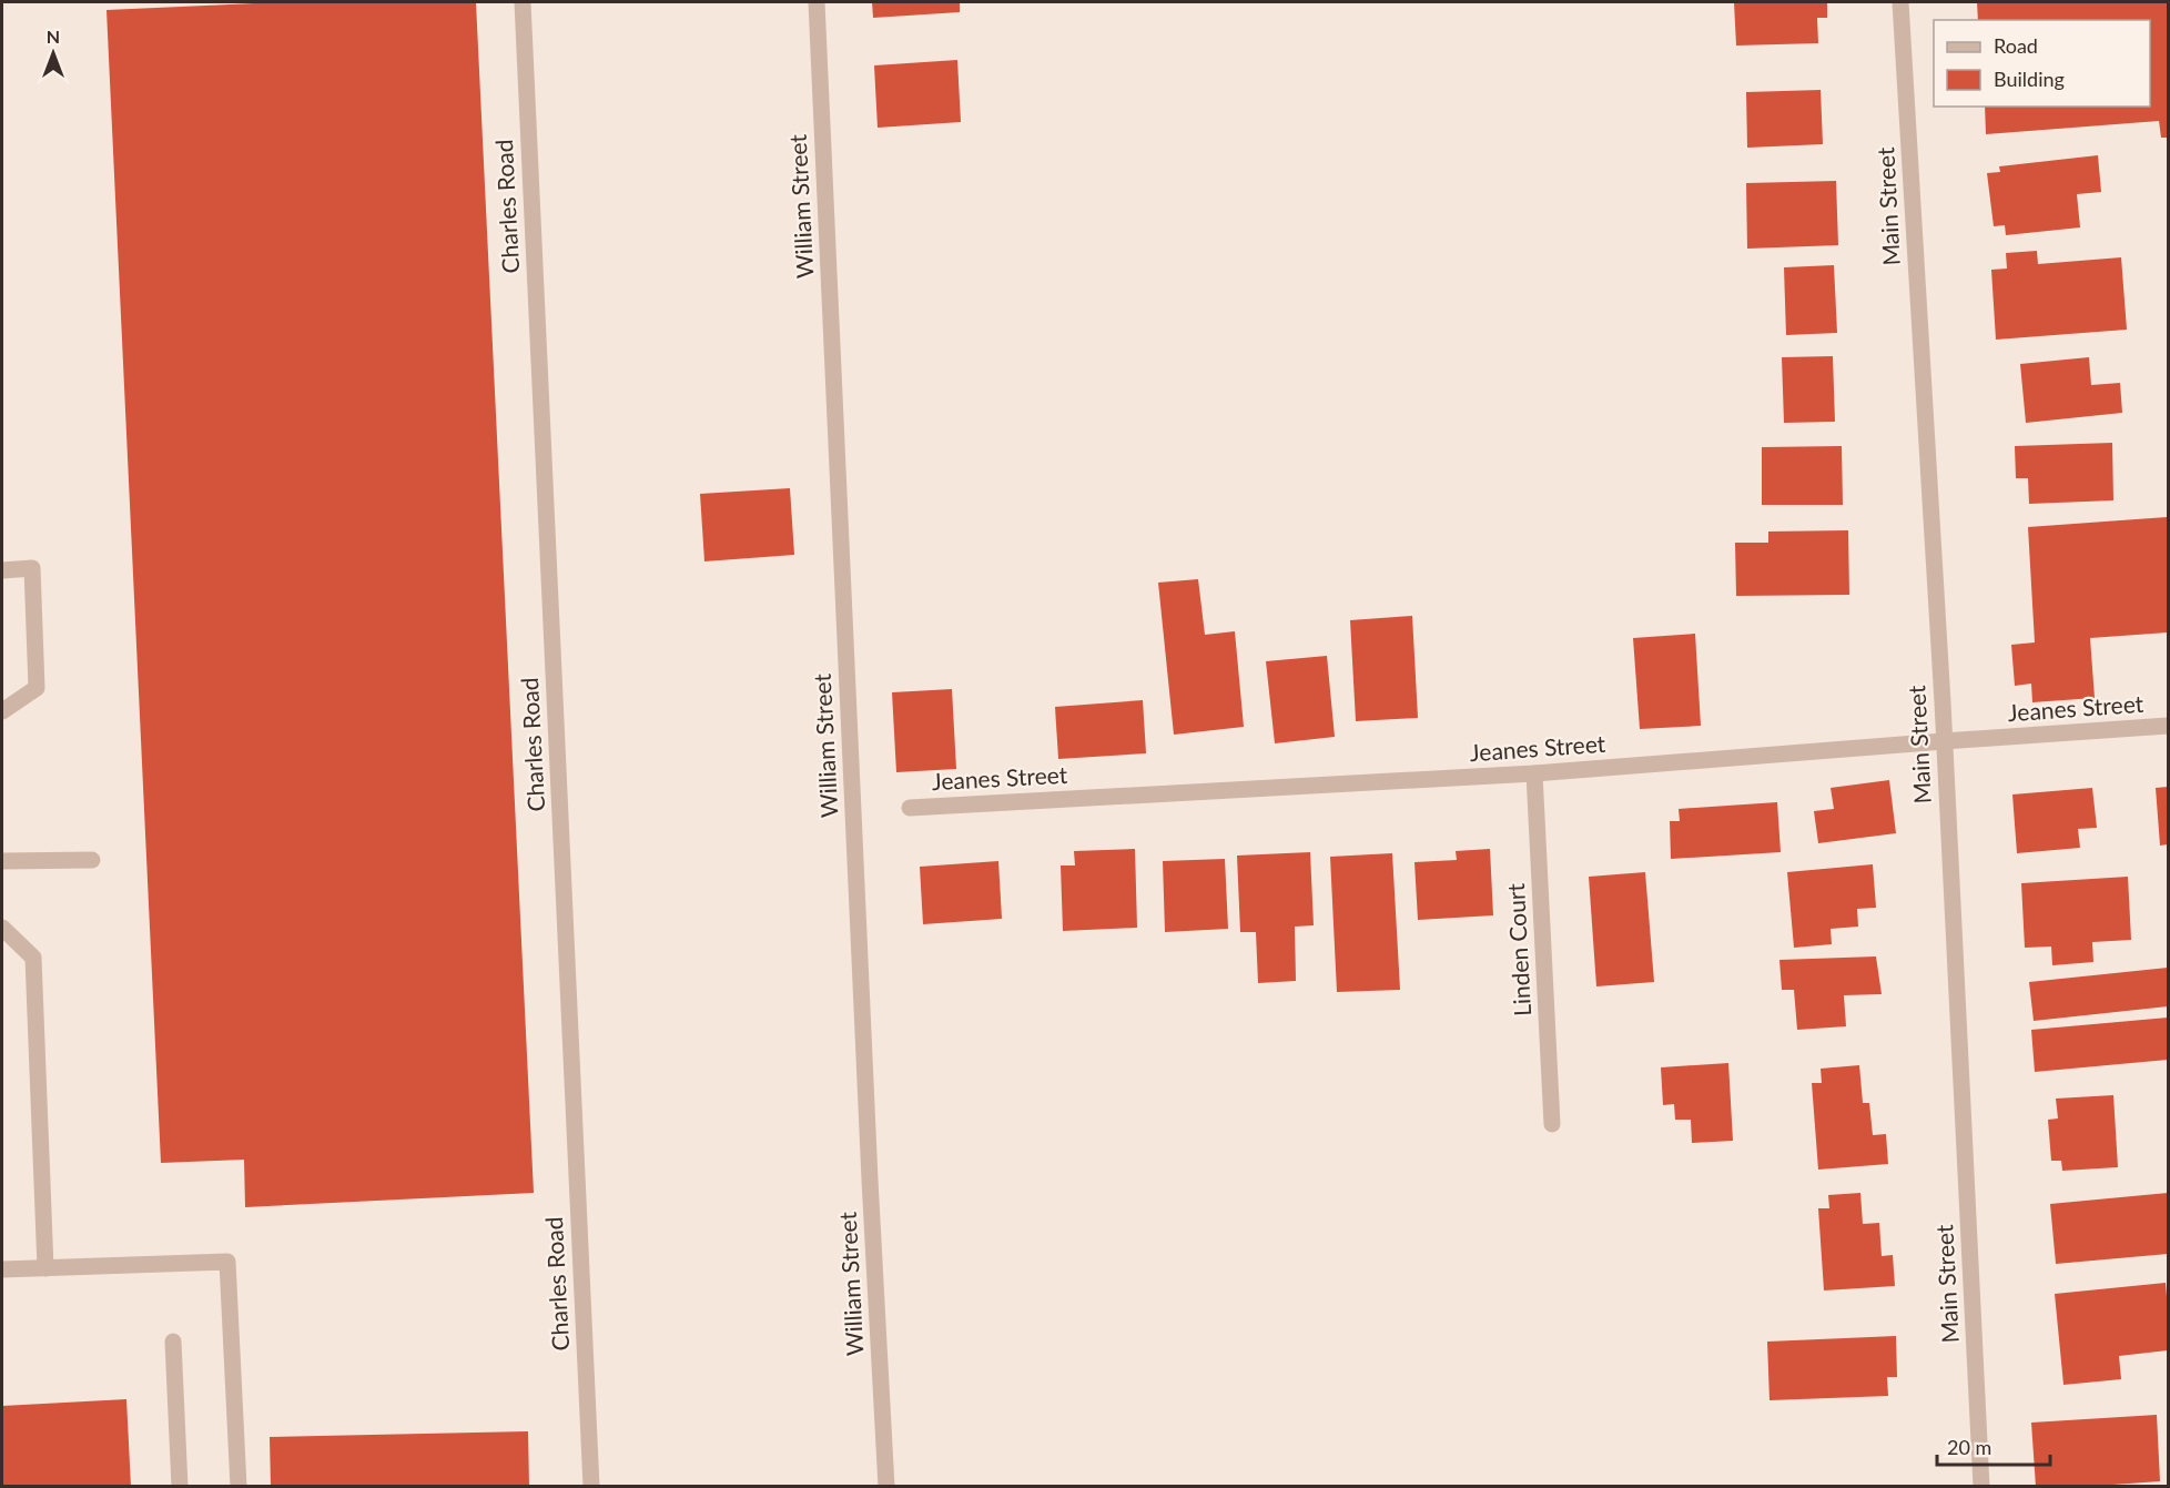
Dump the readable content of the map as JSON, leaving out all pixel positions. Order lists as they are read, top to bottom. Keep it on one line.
{"streets":{"street":["Charles Road","William Street","Main Street","Jeanes Street","Linden Court"]},"crossings":[["Main Street","Jeanes Street"],["Jeanes Street","Linden Court"]],"legend":["Road","Building"],"scale_bar":"20 m","north":"top"}
